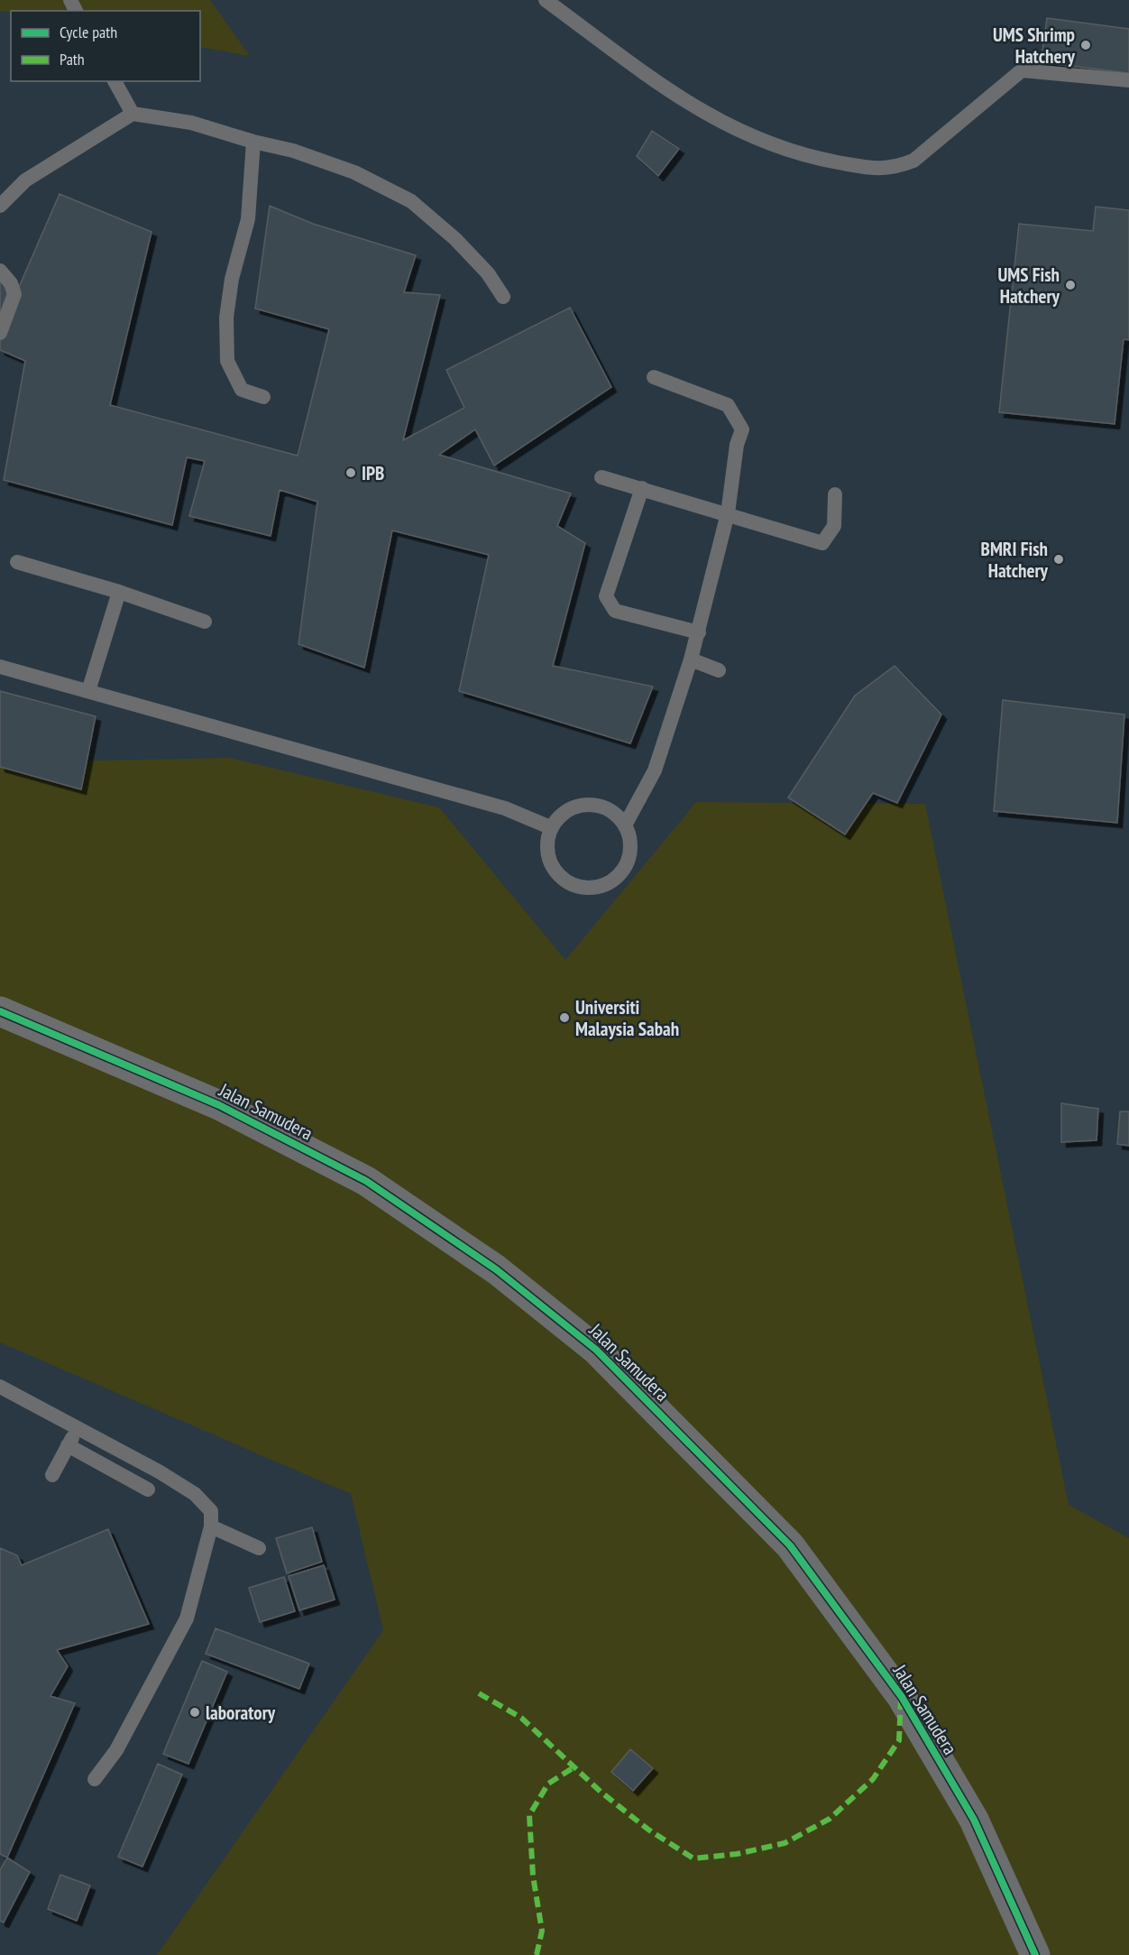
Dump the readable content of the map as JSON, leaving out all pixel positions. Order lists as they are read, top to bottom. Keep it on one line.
{"streets":{"street":["Jalan Samudera"]},"places":["UMS Shrimp Hatchery","UMS Fish Hatchery","IPB","BMRI Fish Hatchery","Universiti Malaysia Sabah","laboratory"],"legend":["Cycle path","Path"]}
